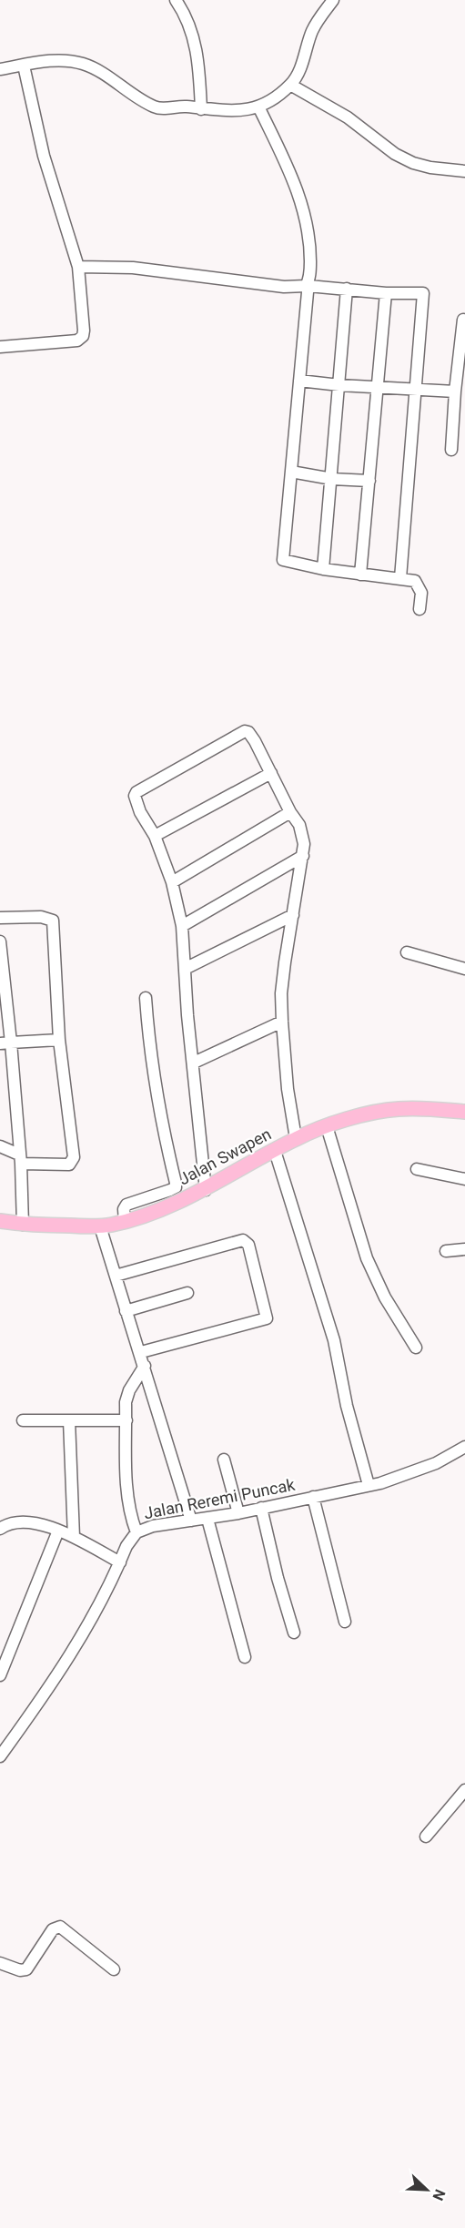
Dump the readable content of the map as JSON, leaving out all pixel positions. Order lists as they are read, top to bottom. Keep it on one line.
{"streets":{"main road":["Jalan Swapen"],"street":["Jalan Reremi Puncak"]},"north":"bottom right"}
